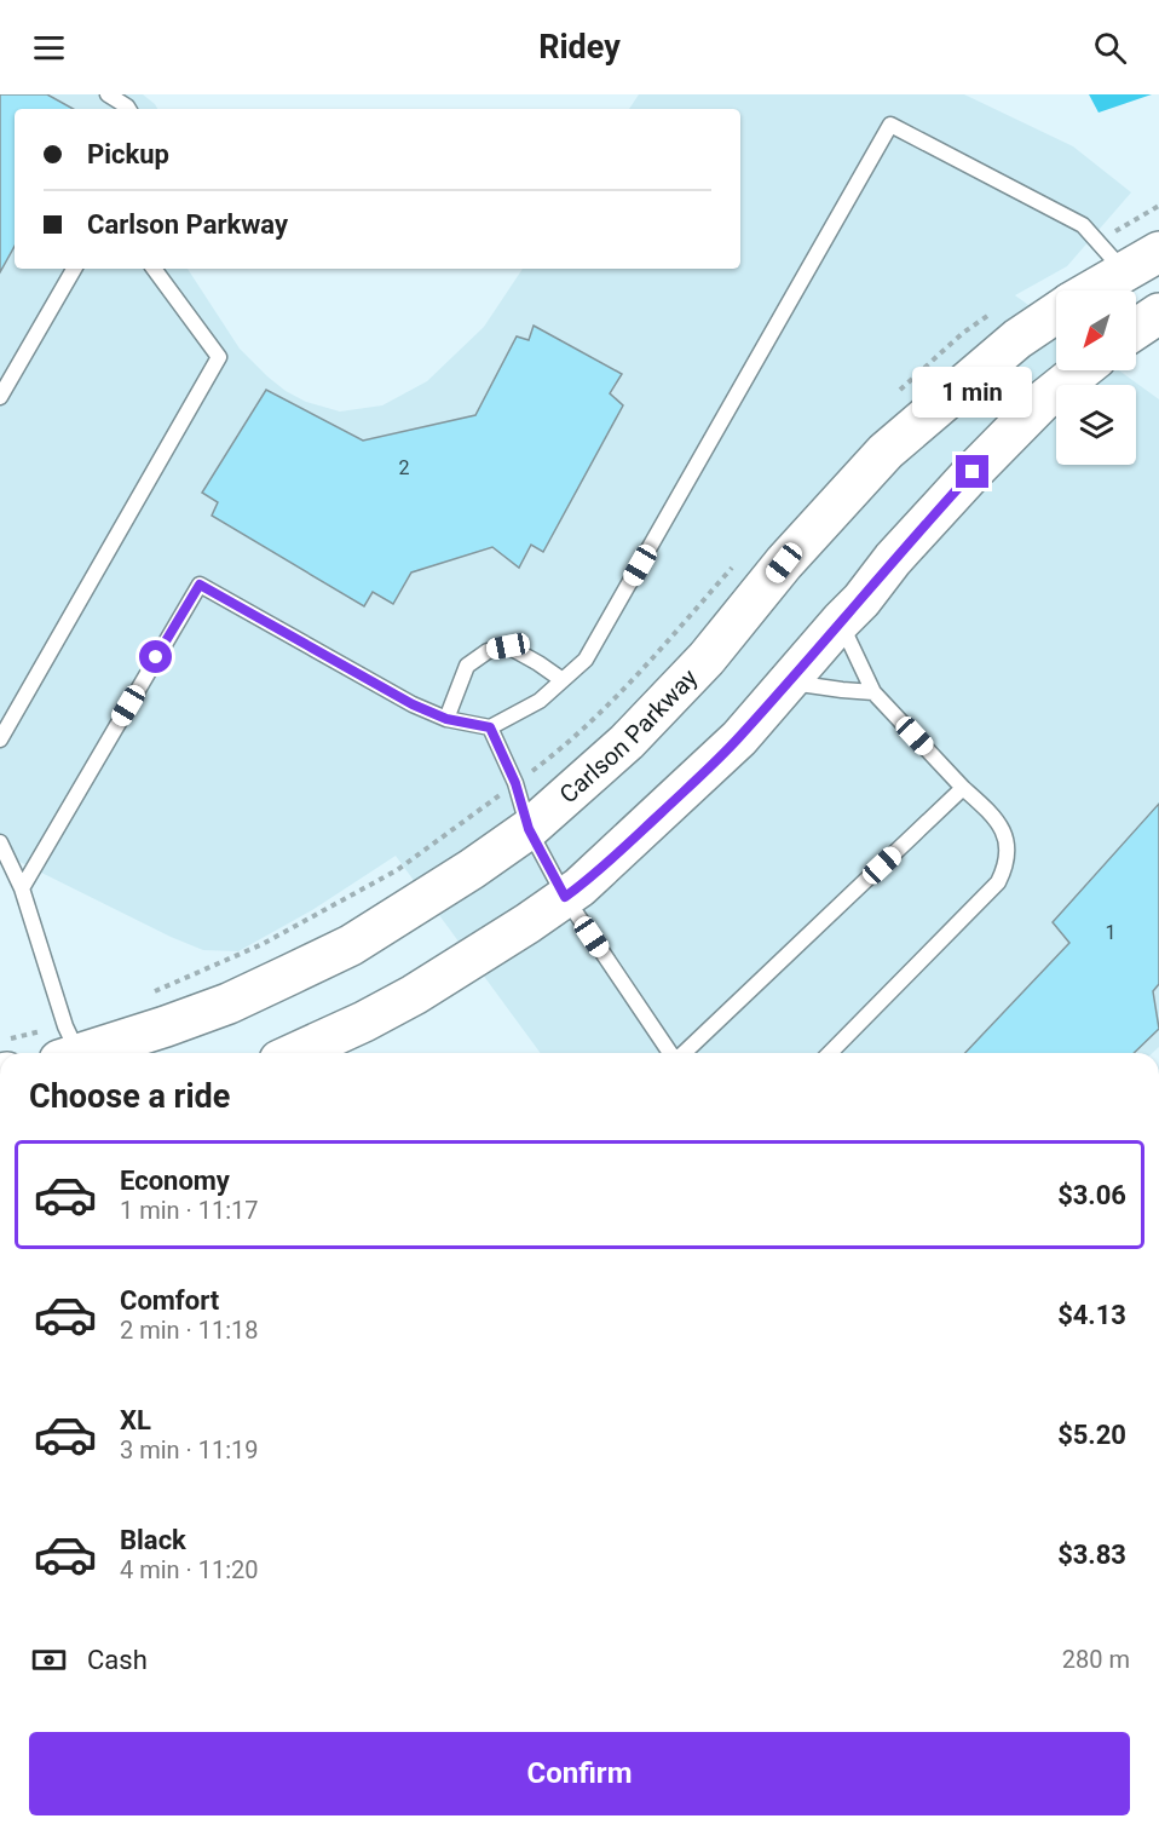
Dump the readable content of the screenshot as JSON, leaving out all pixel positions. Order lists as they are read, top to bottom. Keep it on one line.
{"streets":{"main road":["Carlson Parkway"]},"house_numbers":["2","1"],"north":"bottom left","page":{"header":"Ridey","banner":["Pickup","Carlson Parkway"],"bubble":"1 min","heading":"Choose a ride","list":[{"name":"Economy","note":"1 min · 11:17","value":"$3.06"},{"name":"Comfort","note":"2 min · 11:18","value":"$4.13"},{"name":"XL","note":"3 min · 11:19","value":"$5.20"},{"name":"Black","note":"4 min · 11:20","value":"$3.83"}],"pay":["Cash","280 m"],"buttons":"Confirm"}}
